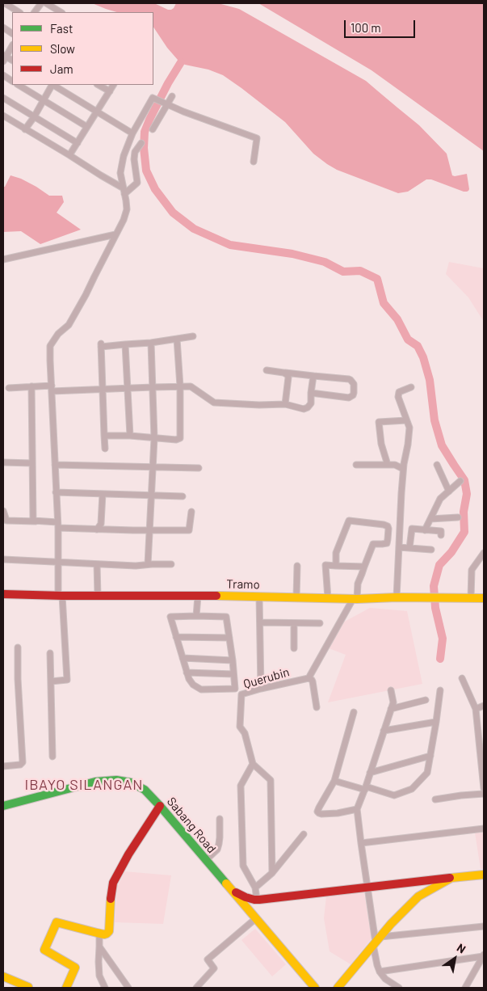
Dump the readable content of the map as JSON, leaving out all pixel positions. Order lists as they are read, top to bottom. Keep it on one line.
{"streets":{"main road":["Tramo","Sabang Road"],"street":["Querubin"]},"crossings":[["Tramo","Querubin"]],"districts":["IBAYO SILANGAN"],"legend":["Fast","Slow","Jam"],"scale_bar":"100 m","north":"top right"}
